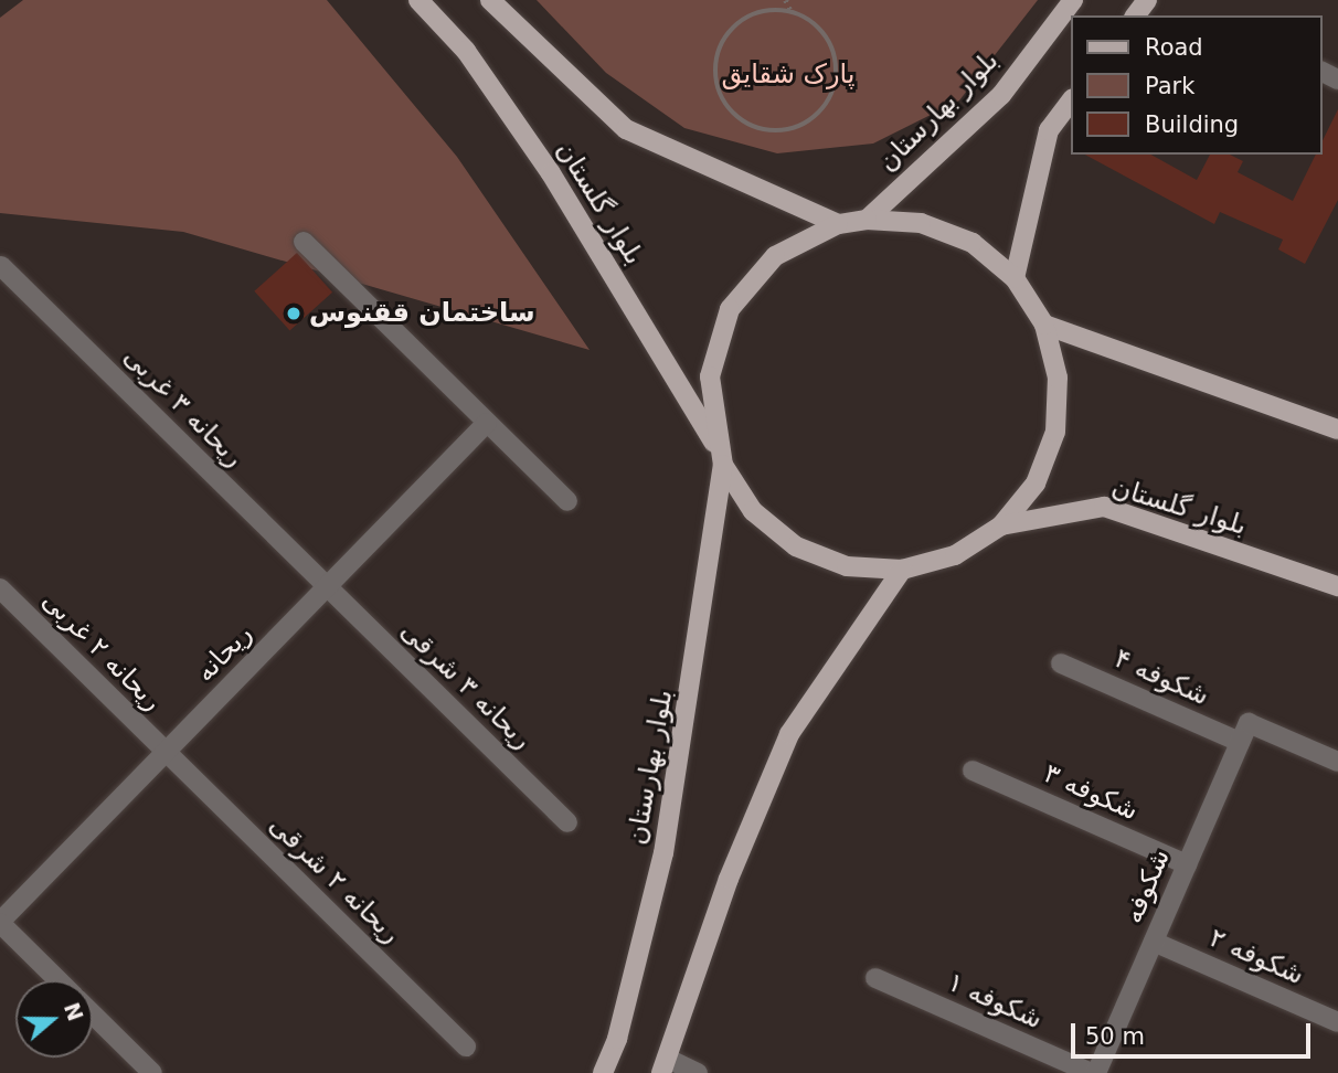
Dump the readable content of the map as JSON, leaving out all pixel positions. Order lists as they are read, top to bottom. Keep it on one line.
{"streets":{"main road":["بلوار بهارستان","بلوار گلستان"],"street":["ریحانه ۳ غربی","ریحانه ۲ غربی","ریحانه","شکوفه ۴","ریحانه ۳ شرقی","شکوفه ۳","ریحانه ۲ شرقی","شکوفه","شکوفه ۲","شکوفه ۱"]},"crossings":[["بلوار بهارستان","بلوار گلستان"],["ریحانه ۳ غربی","ریحانه"],["ریحانه ۳ غربی","ریحانه ۳ شرقی"],["ریحانه ۲ غربی","ریحانه"],["ریحانه ۲ غربی","ریحانه ۲ شرقی"],["ریحانه","ریحانه ۳ شرقی"],["ریحانه","ریحانه ۲ شرقی"],["شکوفه ۴","شکوفه"],["شکوفه ۳","شکوفه"],["شکوفه","شکوفه ۲"],["شکوفه","شکوفه ۱"]],"parks":["پارک شقایق"],"places":["ساختمان ققنوس"],"legend":["Road","Park","Building"],"scale_bar":"50 m","north":"right"}
